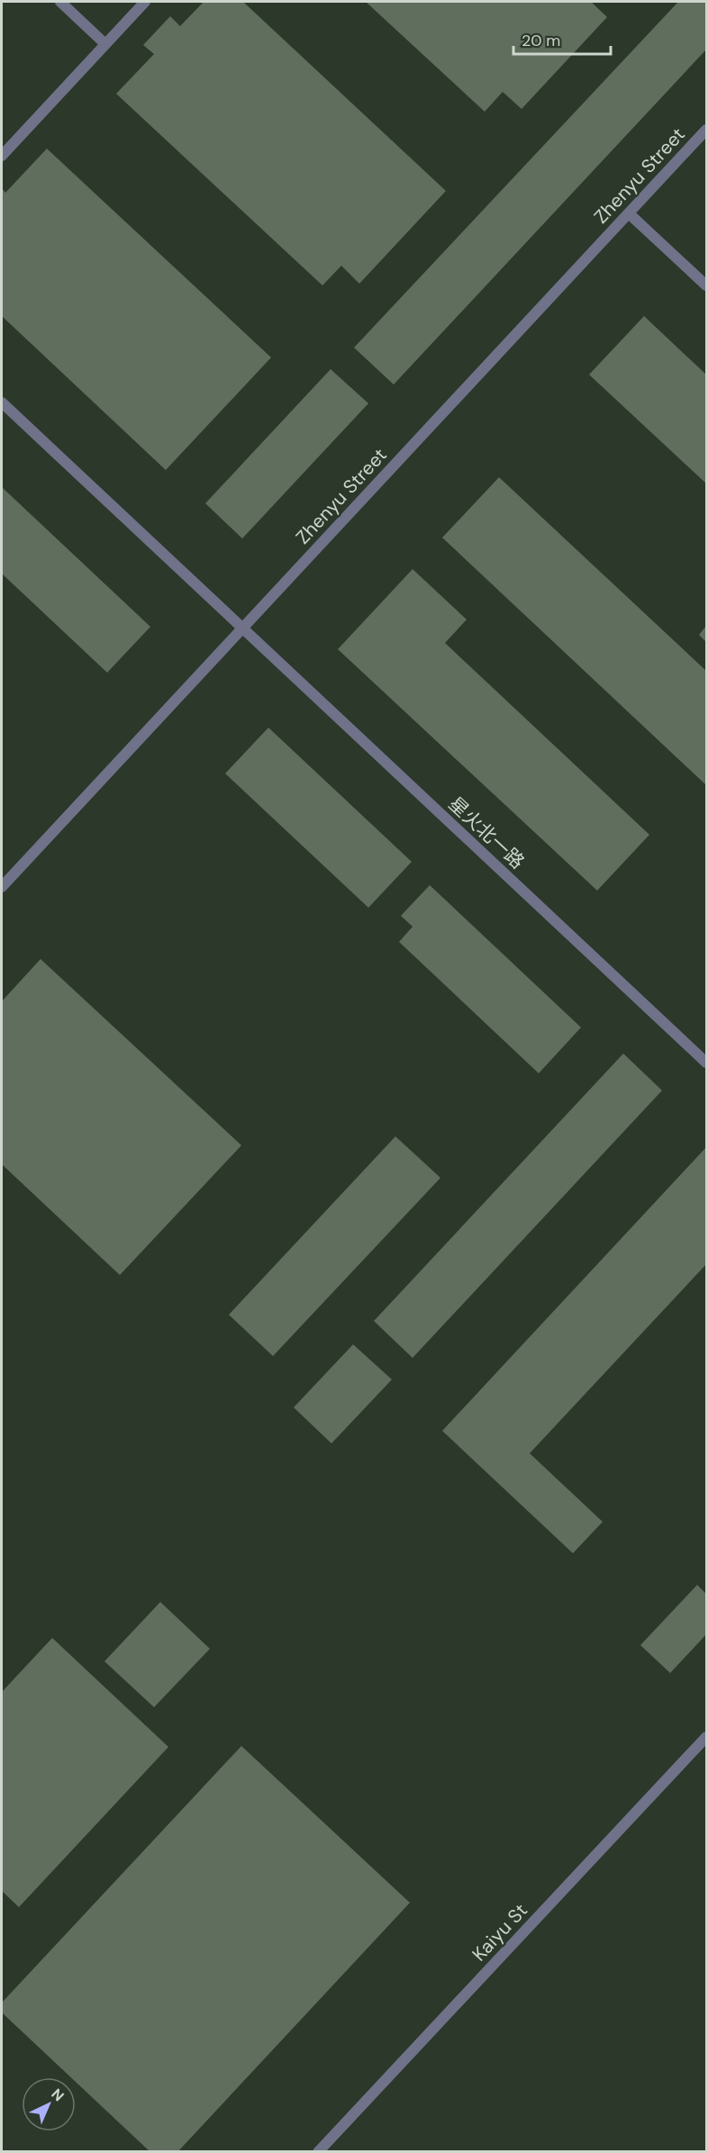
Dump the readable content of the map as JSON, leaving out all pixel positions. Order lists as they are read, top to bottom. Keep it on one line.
{"streets":{"street":["Zhenyu Street","星火北一路","Kaiyu St"]},"crossings":[["Zhenyu Street","星火北一路"]],"scale_bar":"20 m","north":"top right"}
